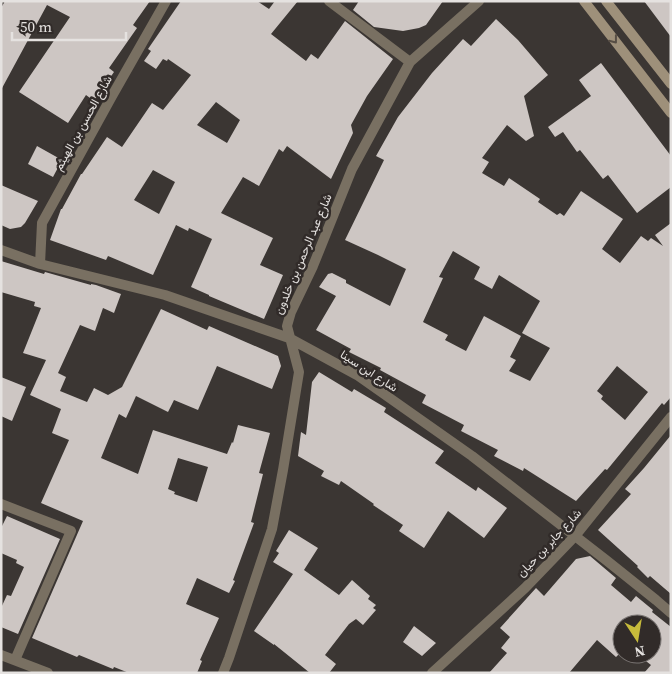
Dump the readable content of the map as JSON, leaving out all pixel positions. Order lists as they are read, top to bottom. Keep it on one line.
{"streets":{"street":["شارع الحسن بن الهيثم","شارع عبد الرحمن بن خلدون","شارع ابن سينا","شارع جابر بن حيان"]},"crossings":[["شارع الحسن بن الهيثم","شارع ابن سينا"],["شارع عبد الرحمن بن خلدون","شارع ابن سينا"],["شارع ابن سينا","شارع جابر بن حيان"]],"scale_bar":"50 m","north":"bottom"}
